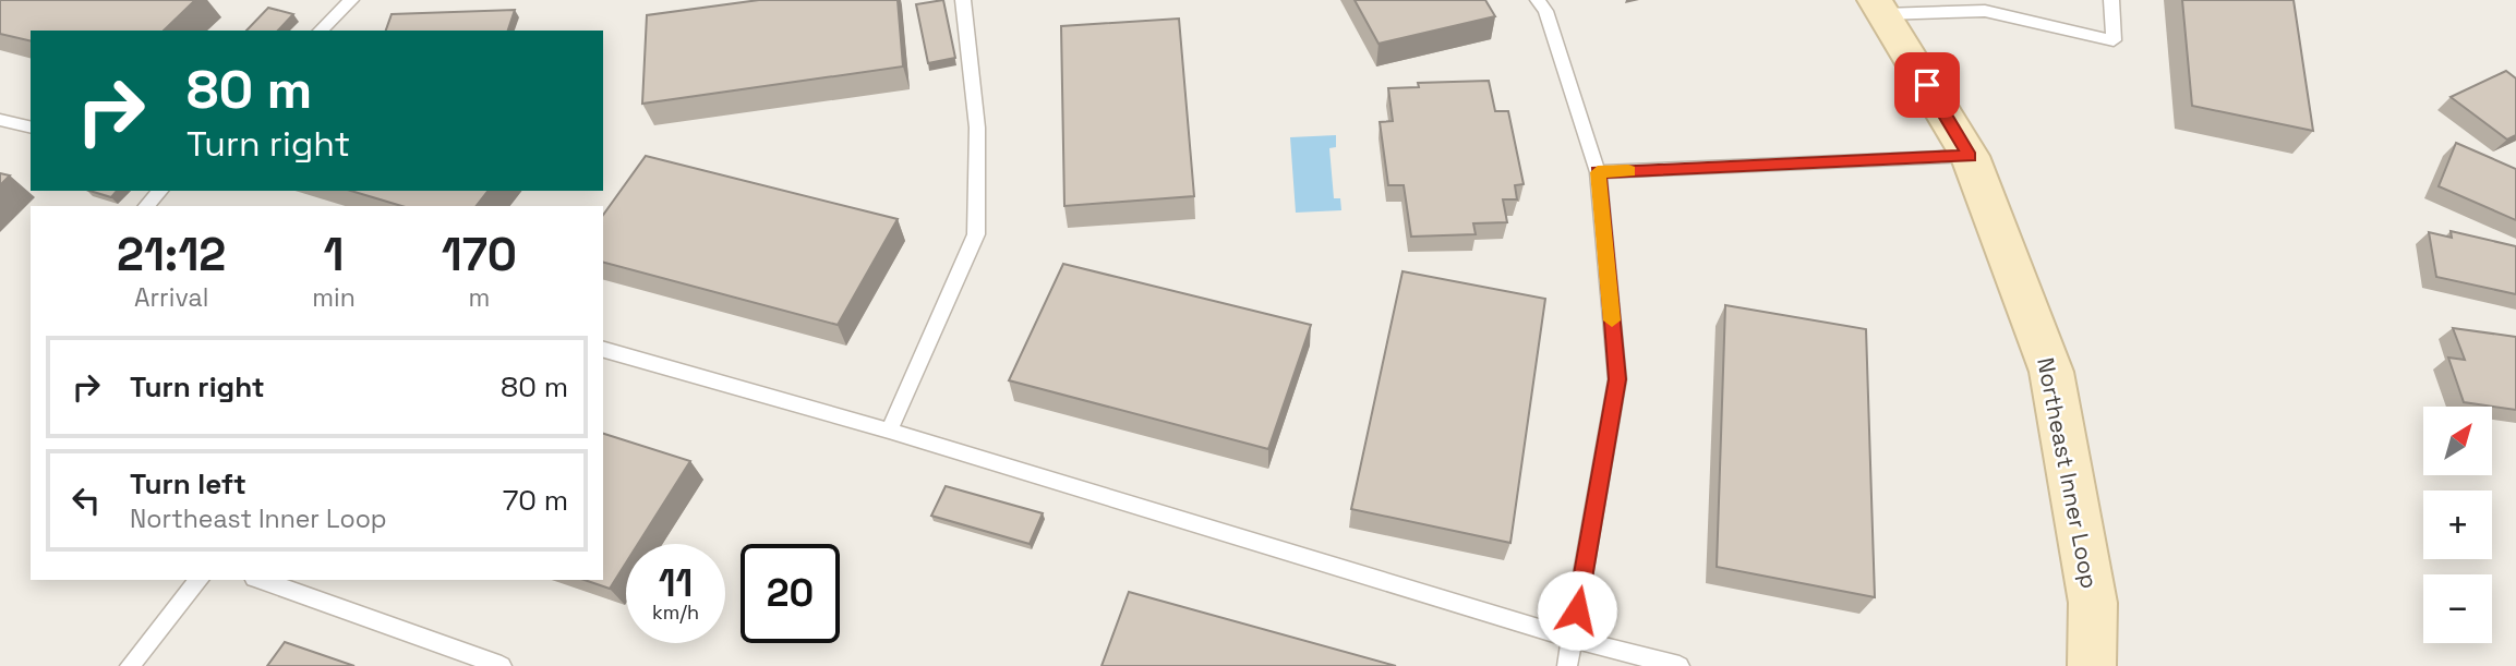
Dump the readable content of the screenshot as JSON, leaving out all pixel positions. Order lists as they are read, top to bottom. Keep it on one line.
{"streets":{"main road":["Northeast Inner Loop"]},"north":"top right","page":{"turn":["80 m","Turn right"],"eta":["21:12","Arrival","1","min","170","m"],"list":[{"name":"Turn right","value":"80 m"},{"name":"Turn left","note":"Northeast Inner Loop","value":"70 m"}],"map_buttons":["+","−"],"speed":"11 km/h","limit":"20"}}
